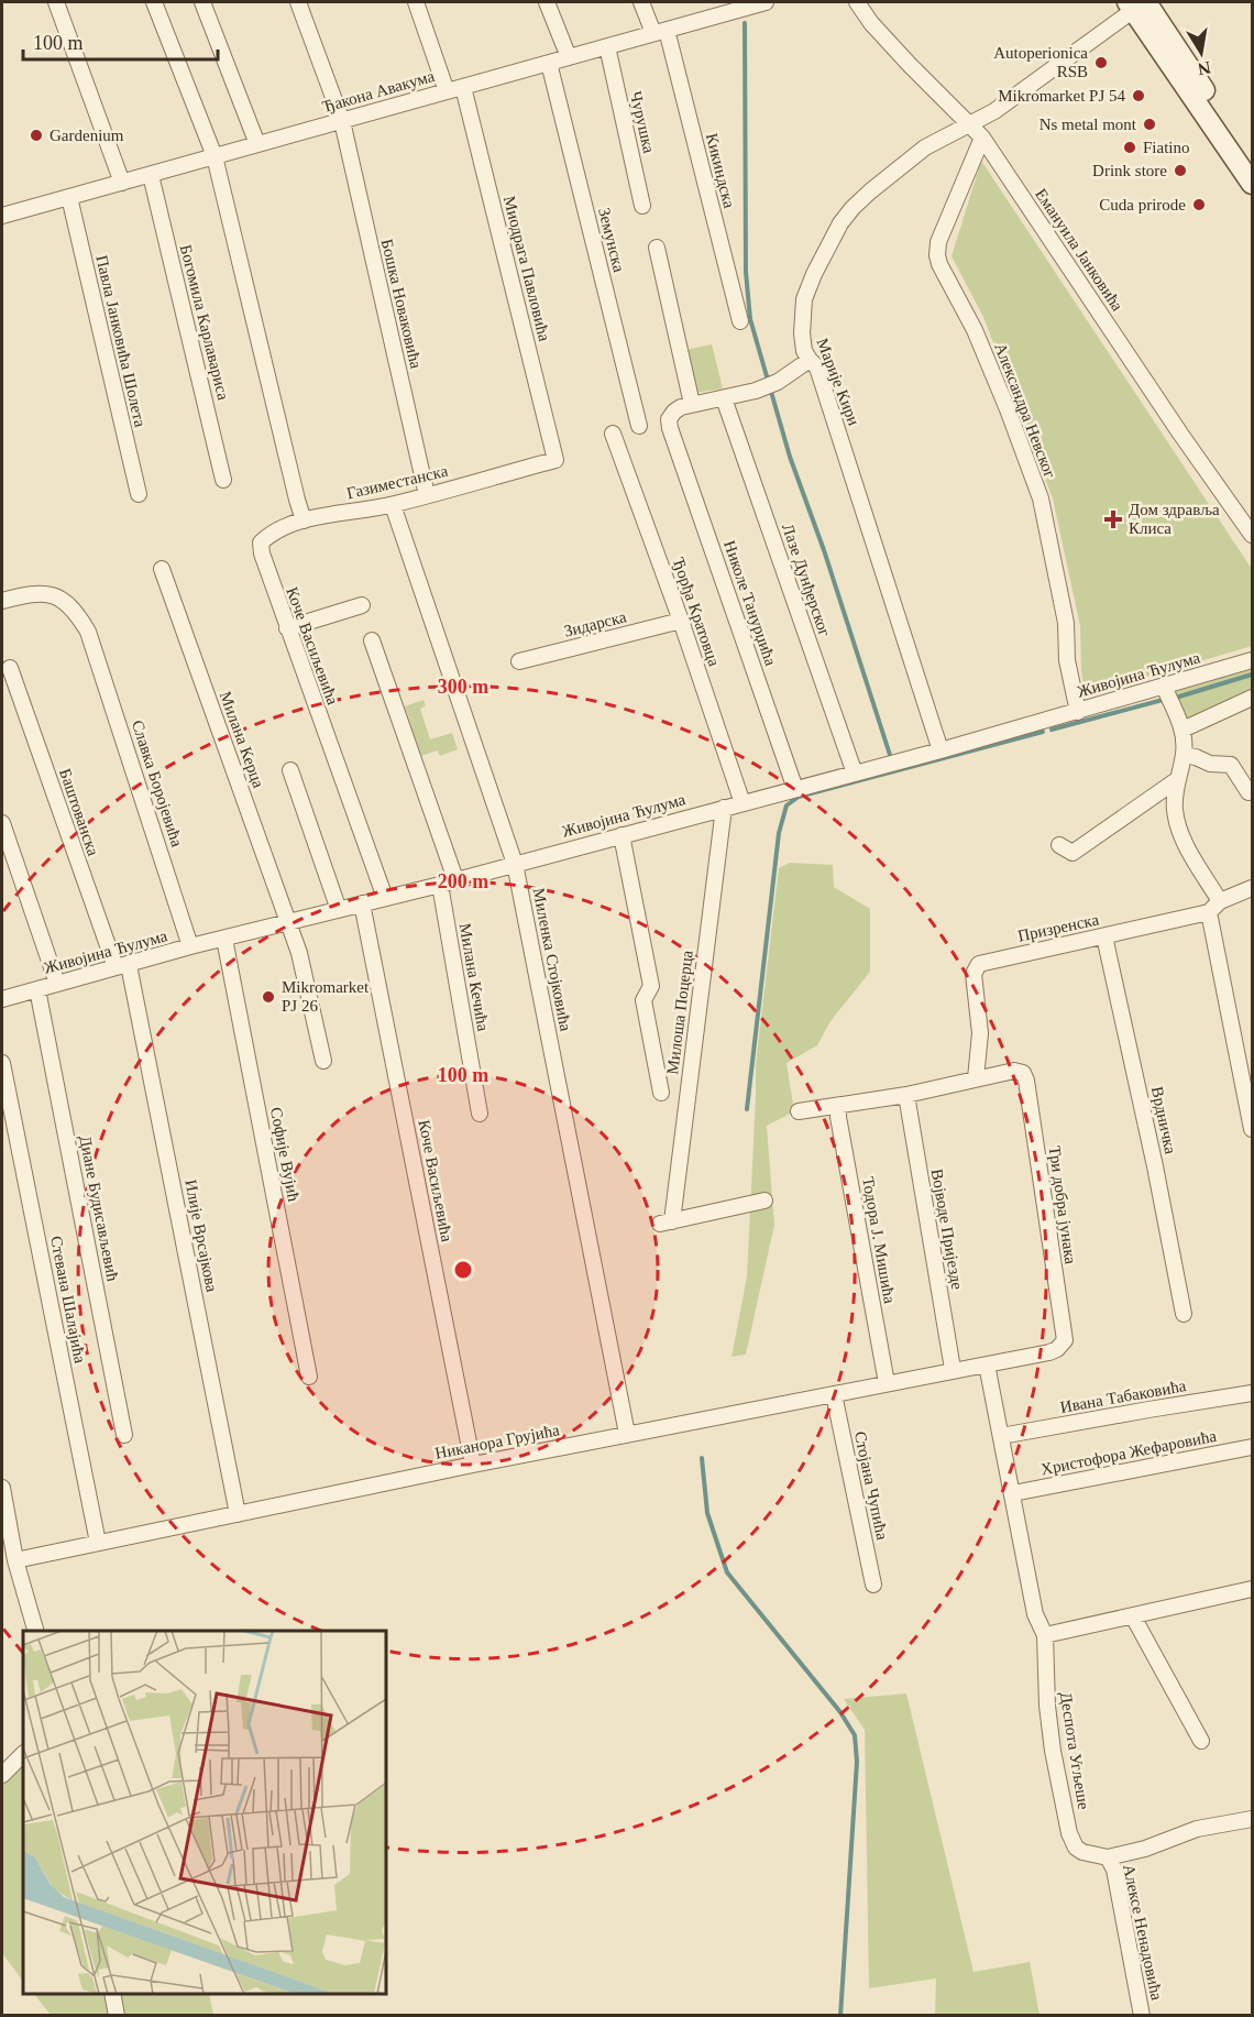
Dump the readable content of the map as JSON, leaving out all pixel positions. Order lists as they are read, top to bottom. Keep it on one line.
{"streets":{"street":["Ђакона Авакума","Чурушка","Кикиндска","Земунска","Емануила Јанковића","Миодрага Павловића","Бошка Новаковића","Богомила Карлавариса","Павла Јанковића Шолета","Марије Кири","Александра Невског","Газиместанска","Лазе Дунђерског","Николе Танурџића","Ђорђа Кратовца","Зидарска","Коче Васиљевића","Живојина Ћулума","Милана Керца","Славка Боројевића","Баштованска","Призренска","Миленка Стојковића","Милана Кечића","Милоша Поцерца","Врдничка","Софије Вујић","Три добра јунака","Диане Будисављевић","Војводе Пријезде","Илије Врсајкова","Тодора Ј. Мишића","Стевана Шалајића","Ивана Табаковића","Никанора Грујића","Христофора Жефаровића","Стојана Чупића","Деспота Угљеше","Алексе Ненадовића"]},"crossings":[["Ђакона Авакума","Чурушка"],["Ђакона Авакума","Кикиндска"],["Ђакона Авакума","Земунска"],["Ђакона Авакума","Миодрага Павловића"],["Ђакона Авакума","Бошка Новаковића"],["Ђакона Авакума","Богомила Карлавариса"],["Ђакона Авакума","Павла Јанковића Шолета"],["Емануила Јанковића","Марије Кири"],["Емануила Јанковића","Александра Невског"],["Миодрага Павловића","Газиместанска"],["Бошка Новаковића","Газиместанска"],["Марије Кири","Живојина Ћулума"],["Александра Невског","Живојина Ћулума"],["Газиместанска","Коче Васиљевића"],["Газиместанска","Миленка Стојковића"],["Лазе Дунђерског","Живојина Ћулума"],["Николе Танурџића","Живојина Ћулума"],["Ђорђа Кратовца","Зидарска"],["Ђорђа Кратовца","Живојина Ћулума"],["Коче Васиљевића","Живојина Ћулума"],["Коче Васиљевића","Никанора Грујића"],["Живојина Ћулума","Милана Керца"],["Живојина Ћулума","Славка Боројевића"],["Живојина Ћулума","Баштованска"],["Живојина Ћулума","Миленка Стојковића"],["Живојина Ћулума","Милана Кечића"],["Живојина Ћулума","Милоша Поцерца"],["Живојина Ћулума","Софије Вујић"],["Живојина Ћулума","Диане Будисављевић"],["Живојина Ћулума","Илије Врсајкова"],["Баштованска","Илије Врсајкова"],["Призренска","Врдничка"],["Призренска","Три добра јунака"],["Миленка Стојковића","Никанора Грујића"],["Три добра јунака","Никанора Грујића"],["Војводе Пријезде","Никанора Грујића"],["Илије Врсајкова","Никанора Грујића"],["Тодора Ј. Мишића","Никанора Грујића"],["Стевана Шалајића","Никанора Грујића"],["Никанора Грујића","Стојана Чупића"],["Христофора Жефаровића","Деспота Угљеше"],["Деспота Угљеше","Алексе Ненадовића"]],"places":{"other":["Autoperionica RSB","Mikromarket PJ 54","Ns metal mont","Gardenium","Fiatino","Drink store","Cuda prirode","Mikromarket PJ 26"],"health":["Дом здравља Клиса"]},"scale_bar":"100 m","north":"bottom","rings":["300 m","200 m","100 m"]}
